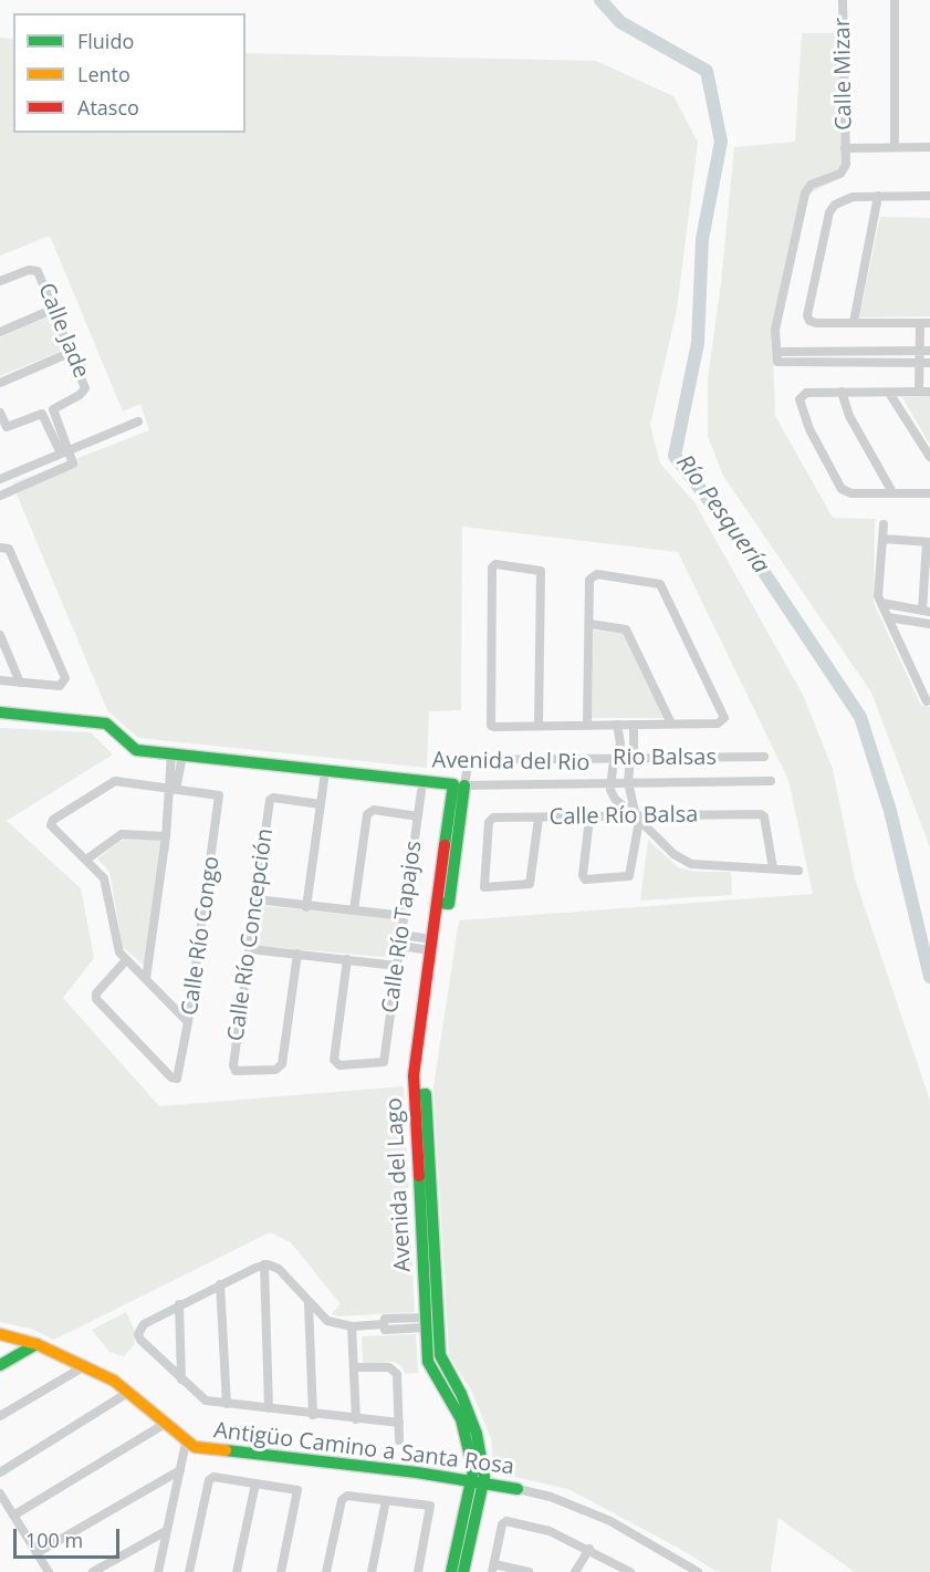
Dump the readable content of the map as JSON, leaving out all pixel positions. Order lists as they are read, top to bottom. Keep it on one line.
{"streets":{"street":["Calle Mizar","Calle Jade","Rio Balsas","Avenida del Rio","Calle Río Balsa","Calle Río Tapajos","Calle Río Concepción","Calle Río Congo","Avenida del Lago","Antigüo Camino a Santa Rosa"]},"crossings":[["Rio Balsas","Avenida del Rio"],["Rio Balsas","Avenida del Lago"],["Avenida del Rio","Avenida del Lago"],["Avenida del Lago","Antigüo Camino a Santa Rosa"]],"water":["Río Pesquería"],"legend":["Fluido","Lento","Atasco"],"scale_bar":"100 m"}
